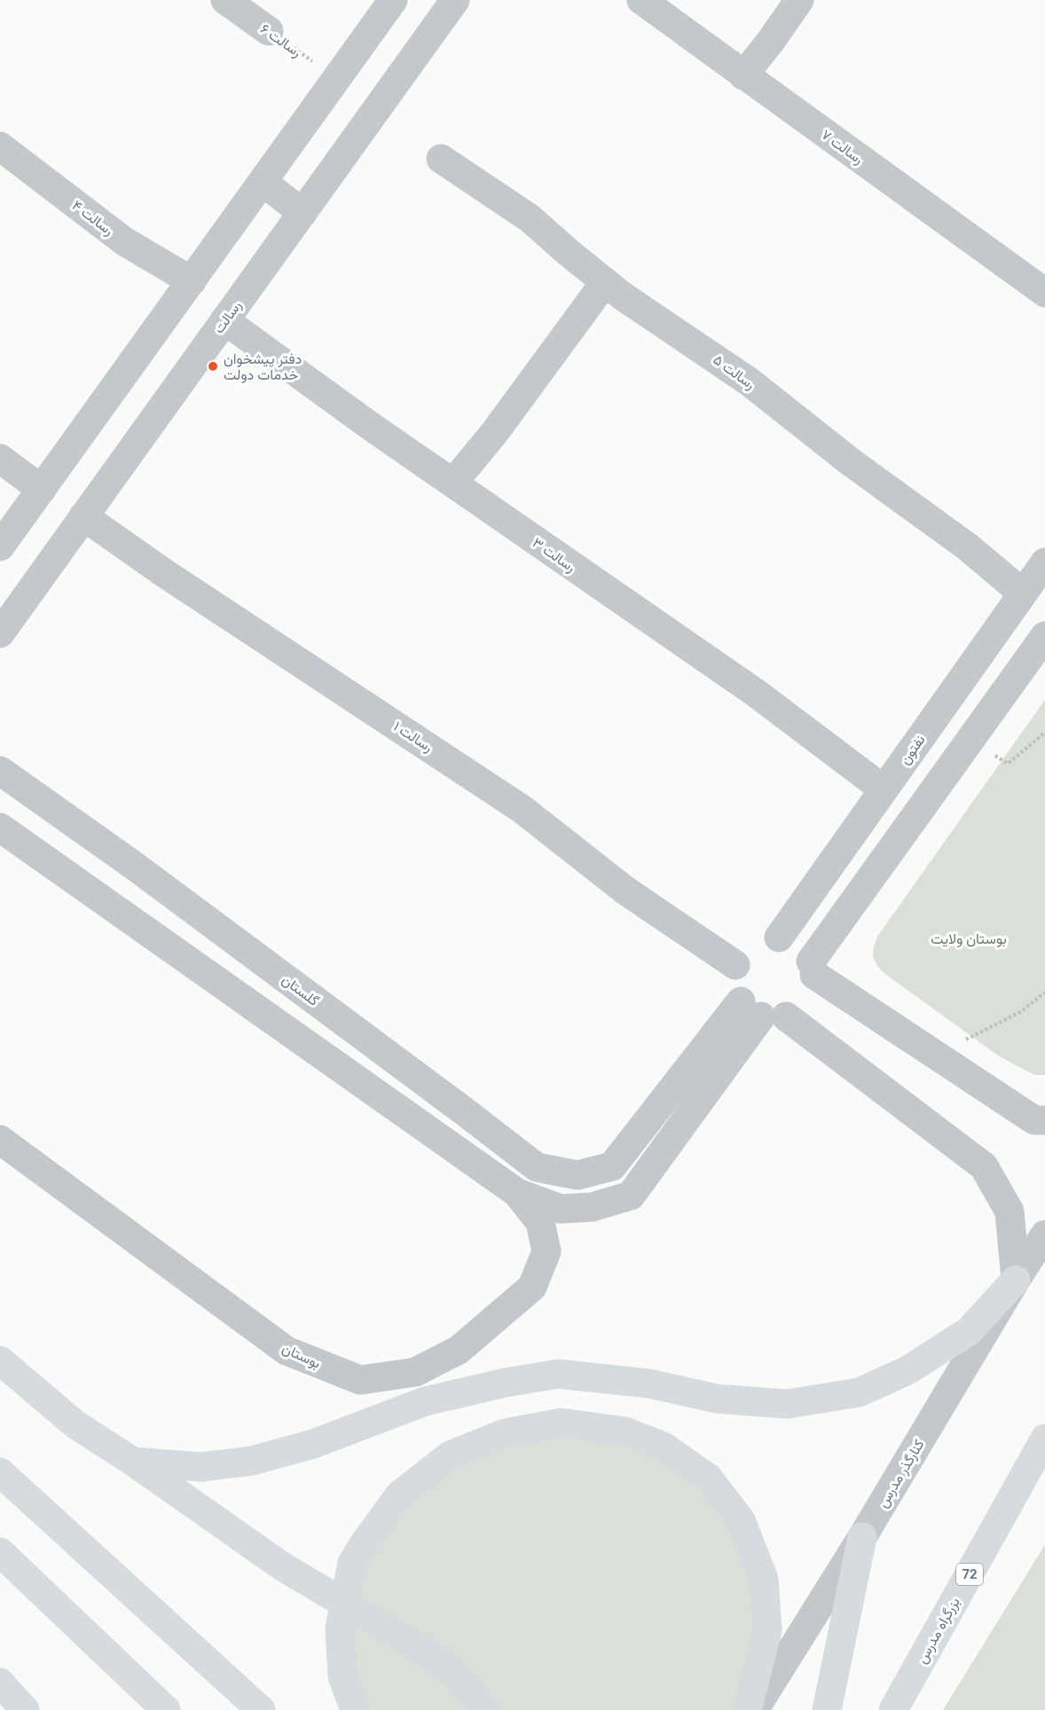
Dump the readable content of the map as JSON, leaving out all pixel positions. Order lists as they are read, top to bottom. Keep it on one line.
{"streets":{"main road":["72","بزرگراه مدرس"],"street":["رسالت ۶","رسالت ۷","رسالت ۴","رسالت","رسالت ۵","رسالت ۳","رسالت ۱","نفتون","گلستان","بوستان","کنارگذر مدرس"]},"crossings":[["رسالت","رسالت ۳"],["رسالت","رسالت ۱"],["رسالت ۵","نفتون"],["رسالت ۳","نفتون"],["رسالت ۱","نفتون"],["رسالت ۱","گلستان"],["نفتون","گلستان"]],"parks":["بوستان ولایت"],"places":["دفتر پیشخوان خدمات دولت"]}
